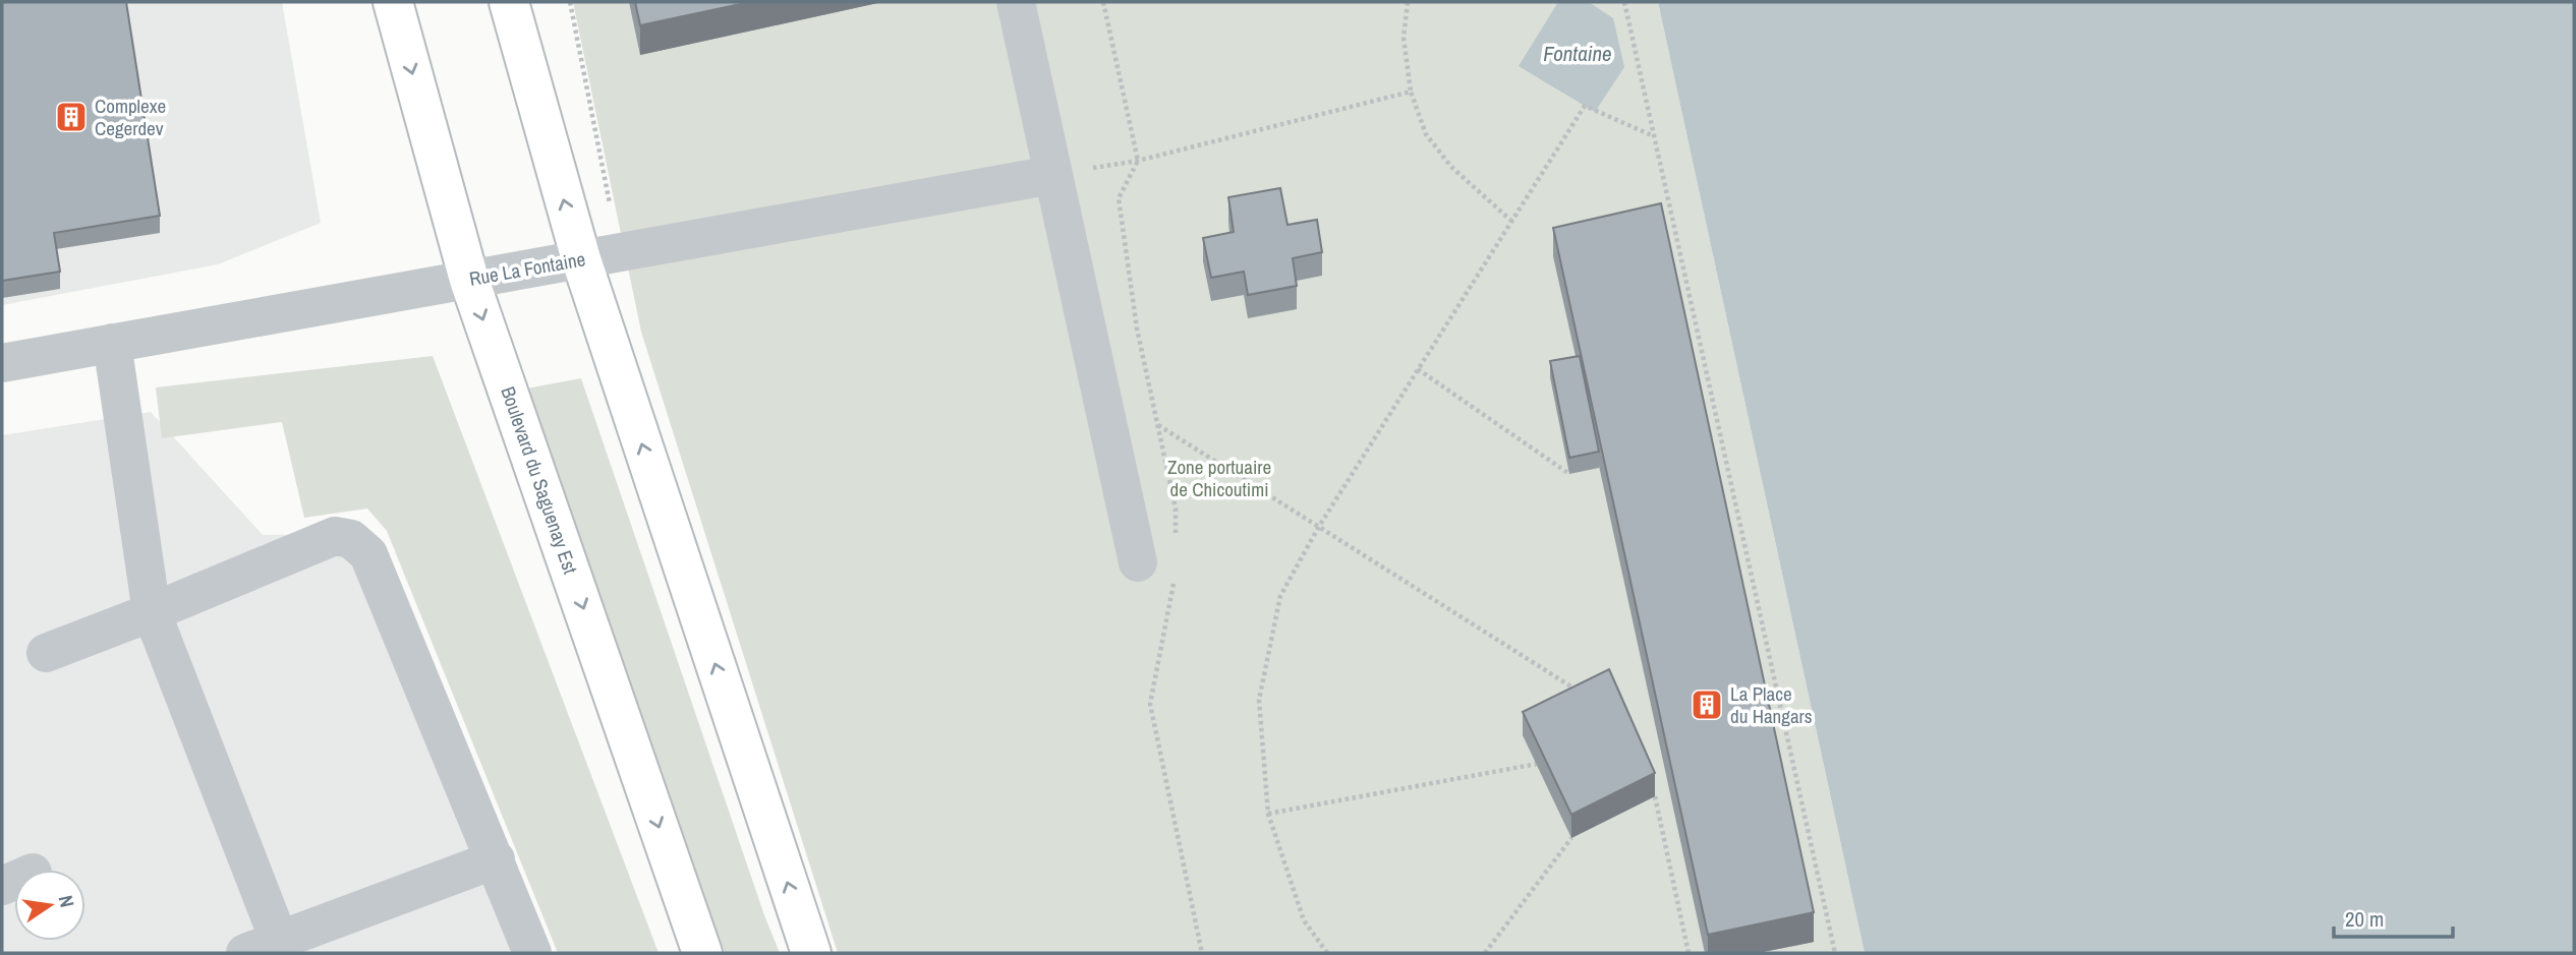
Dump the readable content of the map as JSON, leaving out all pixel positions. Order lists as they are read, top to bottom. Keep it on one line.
{"streets":{"main road":["Boulevard du Saguenay Est"],"street":["Rue La Fontaine"]},"crossings":[["Rue La Fontaine","Boulevard du Saguenay Est"]],"water":["Fontaine"],"parks":["Zone portuaire de Chicoutimi"],"places":{"building":["Complexe Cegerdev","La Place du Hangars"]},"scale_bar":"20 m","north":"right"}
